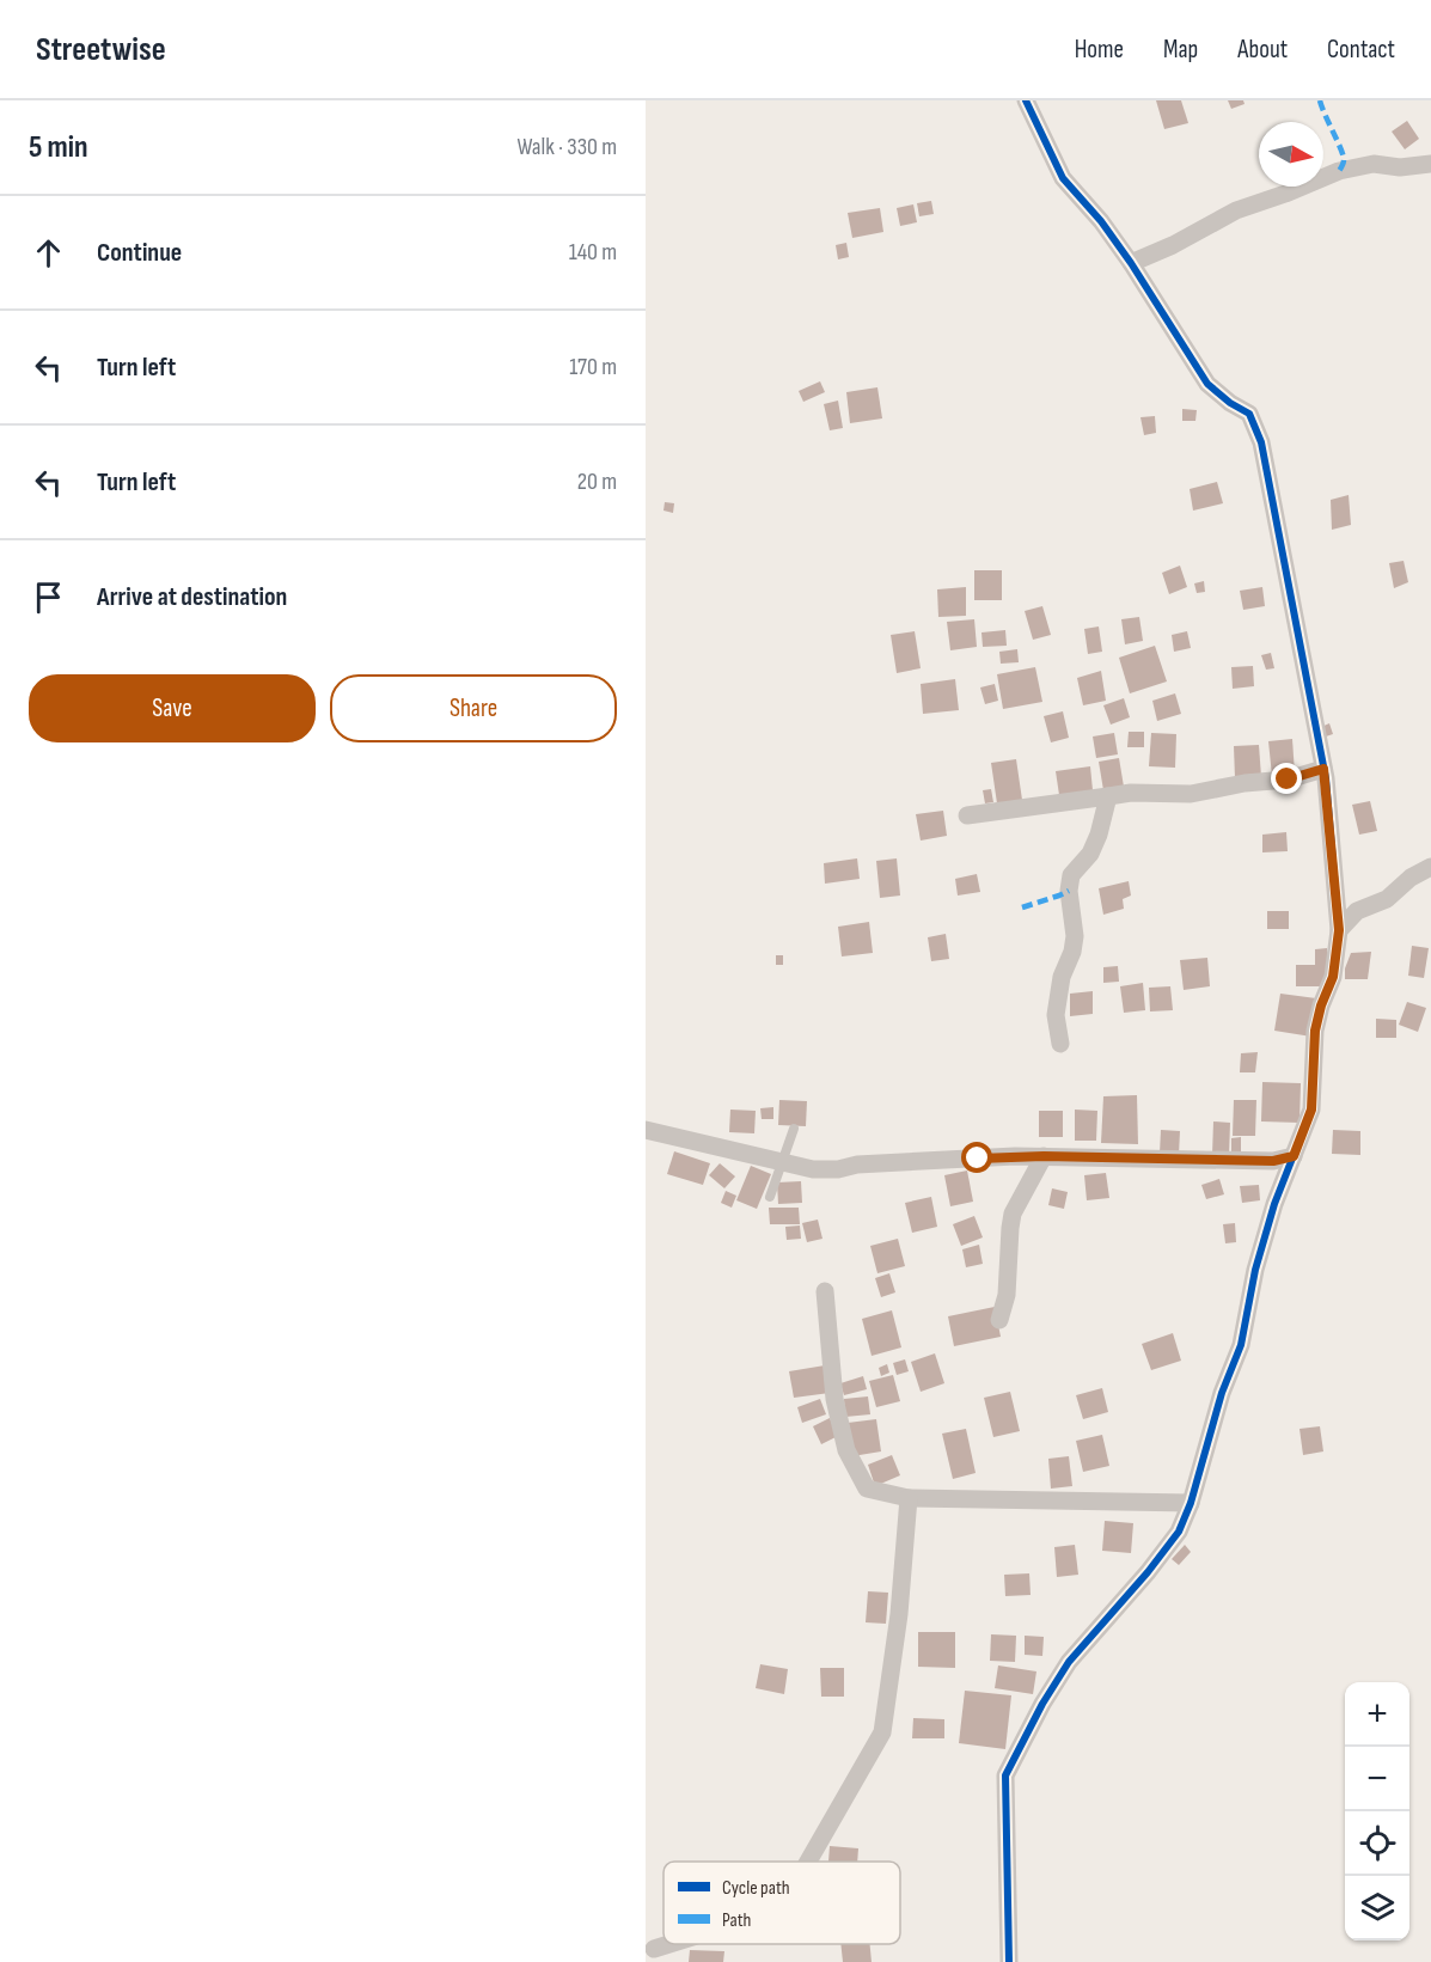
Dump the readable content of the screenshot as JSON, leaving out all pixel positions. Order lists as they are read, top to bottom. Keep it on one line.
{"legend":["Cycle path","Path"],"north":"right","page":{"header":"Streetwise","nav":["Home","Map","About","Contact"],"heading":["5 min","Walk · 330 m"],"list":[["Continue","140 m"],["Turn left","170 m"],["Turn left","20 m"],"Arrive at destination"],"buttons":["Save","Share"],"map_buttons":["+","−"]}}
